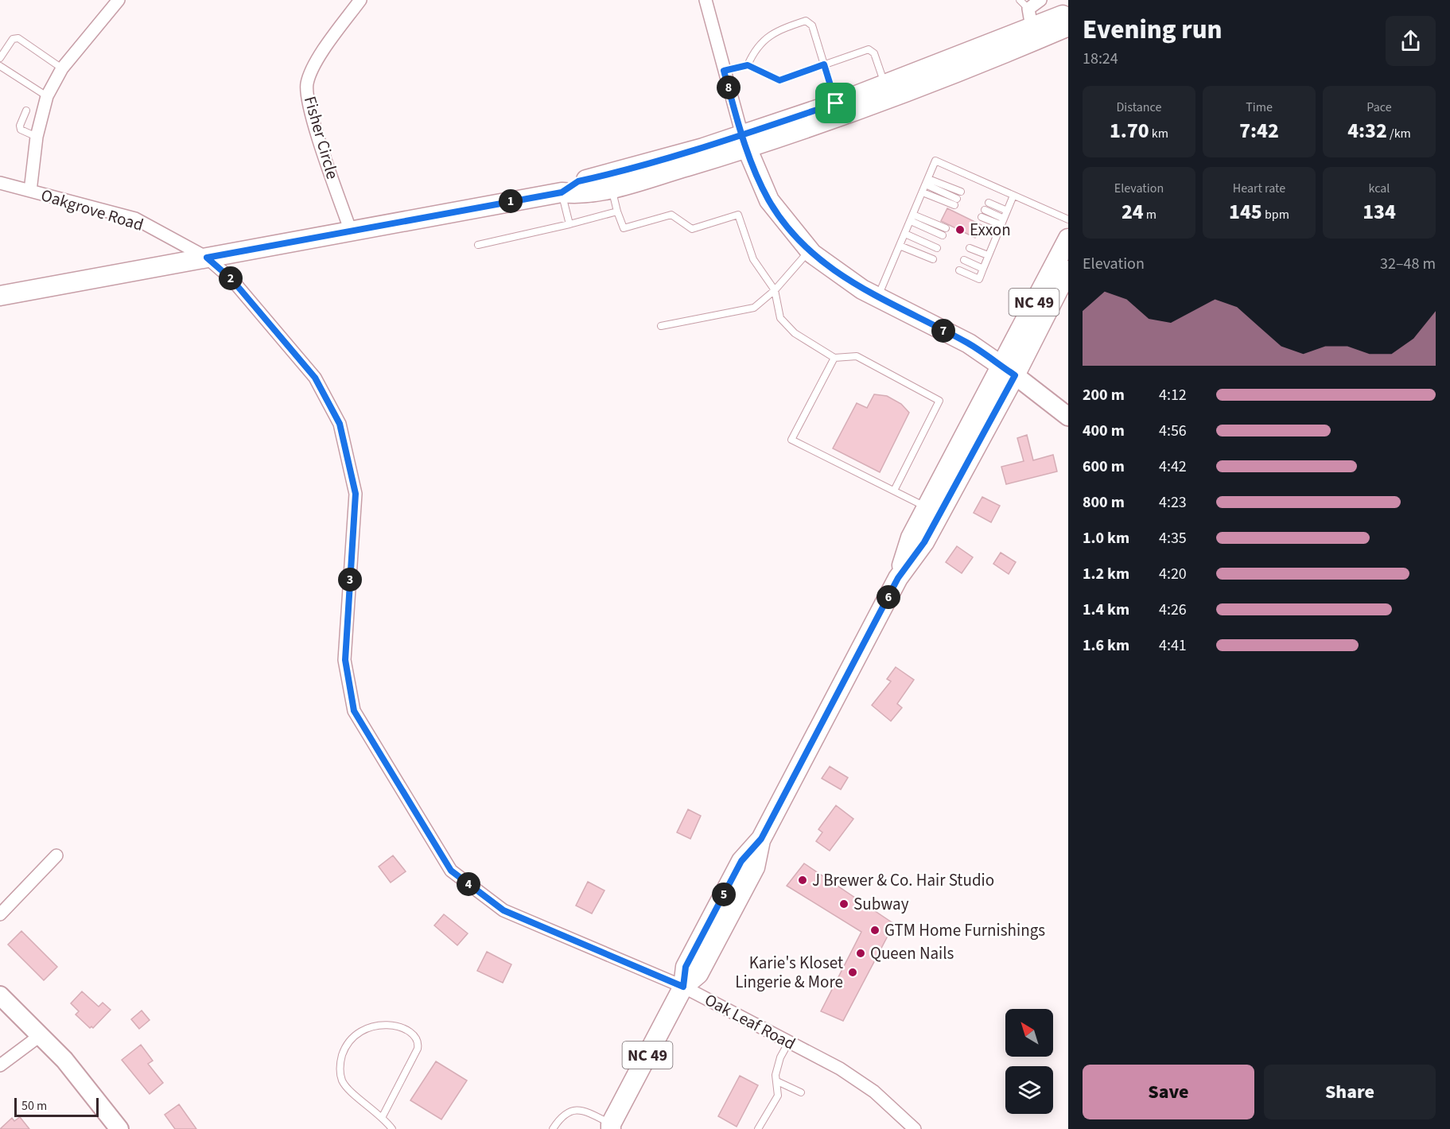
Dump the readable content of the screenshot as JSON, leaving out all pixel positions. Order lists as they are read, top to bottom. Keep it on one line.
{"streets":{"main road":["NC 49"],"street":["Fisher Circle","Oakgrove Road","Oak Leaf Road"]},"crossings":[["Oakgrove Road","Oak Leaf Road"],["NC 49","Oak Leaf Road"]],"places":["Exxon","J Brewer & Co. Hair Studio","Subway","GTM Home Furnishings","Queen Nails","Karie's Kloset Lingerie & More"],"scale_bar":"50 m","north":"top left","page":{"heading":["Evening run","18:24"],"pins":["8","1","2","7","3","6","4","5"],"stats":[["Distance","1.70 km"],["Time","7:42"],["Pace","4:32 /km"],["Elevation","24 m"],["Heart rate","145 bpm"],["kcal","134"]],"chart":["Elevation","32–48 m"],"list":[{"name":"200 m","note":"4:12"},{"name":"400 m","note":"4:56"},{"name":"600 m","note":"4:42"},{"name":"800 m","note":"4:23"},{"name":"1.0 km","note":"4:35"},{"name":"1.2 km","note":"4:20"},{"name":"1.4 km","note":"4:26"},{"name":"1.6 km","note":"4:41"}],"buttons":["Save","Share"],"scale":"50 m"}}
